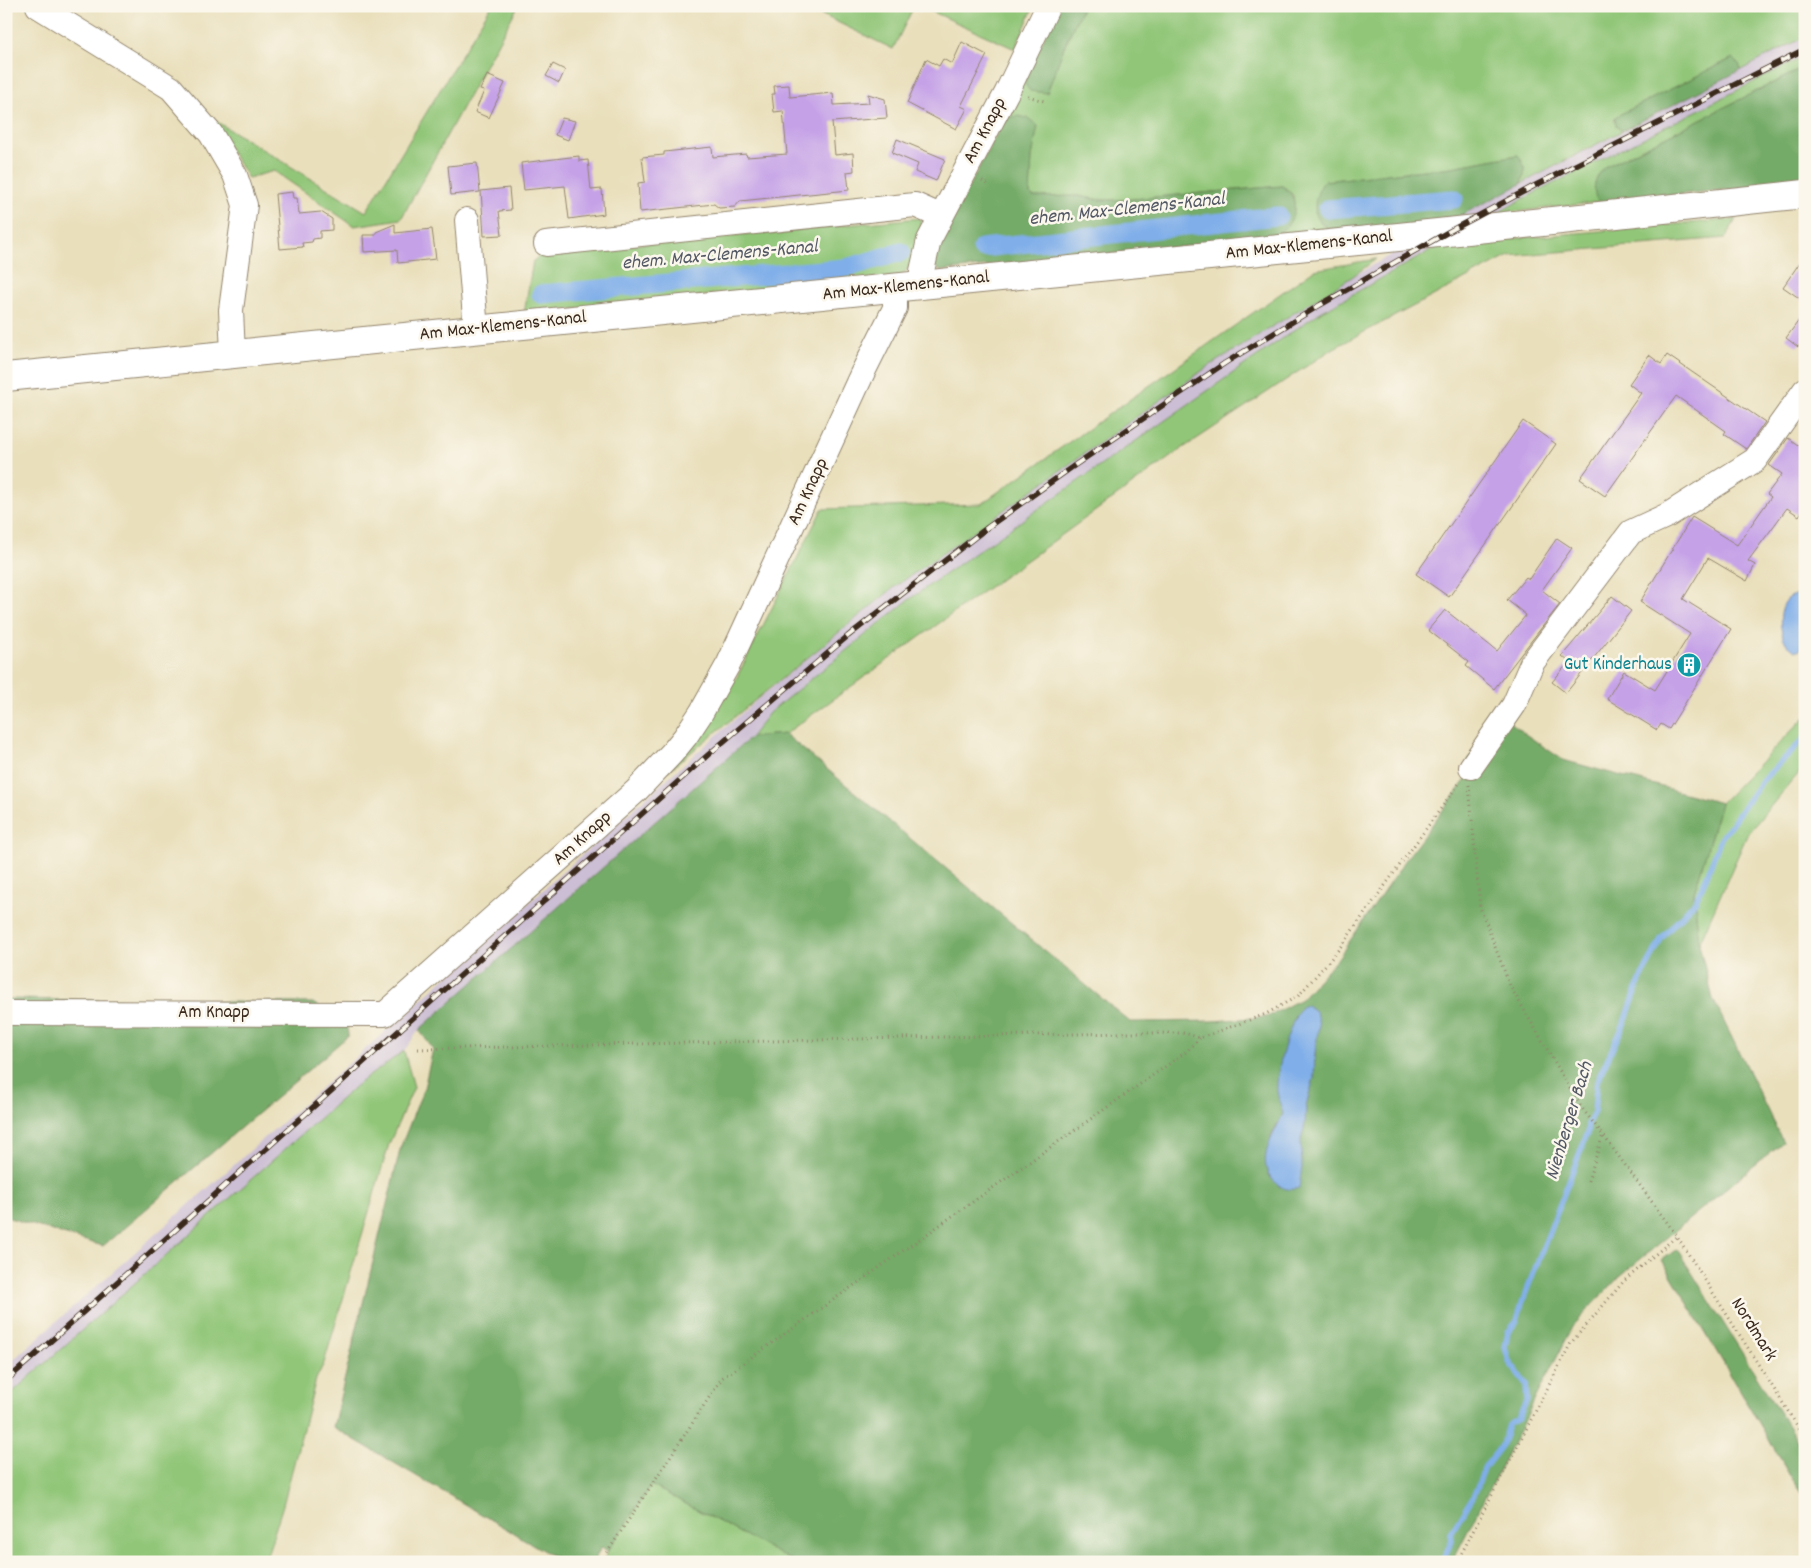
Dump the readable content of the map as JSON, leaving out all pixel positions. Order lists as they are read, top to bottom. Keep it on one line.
{"streets":{"main road":["Am Max-Klemens-Kanal"],"street":["Am Knapp"],"path":["Nordmark"]},"crossings":[["Am Knapp","Am Max-Klemens-Kanal"]],"water":["ehem. Max-Clemens-Kanal","Nienberger Bach"],"places":{"building":["Gut Kinderhaus"]}}
